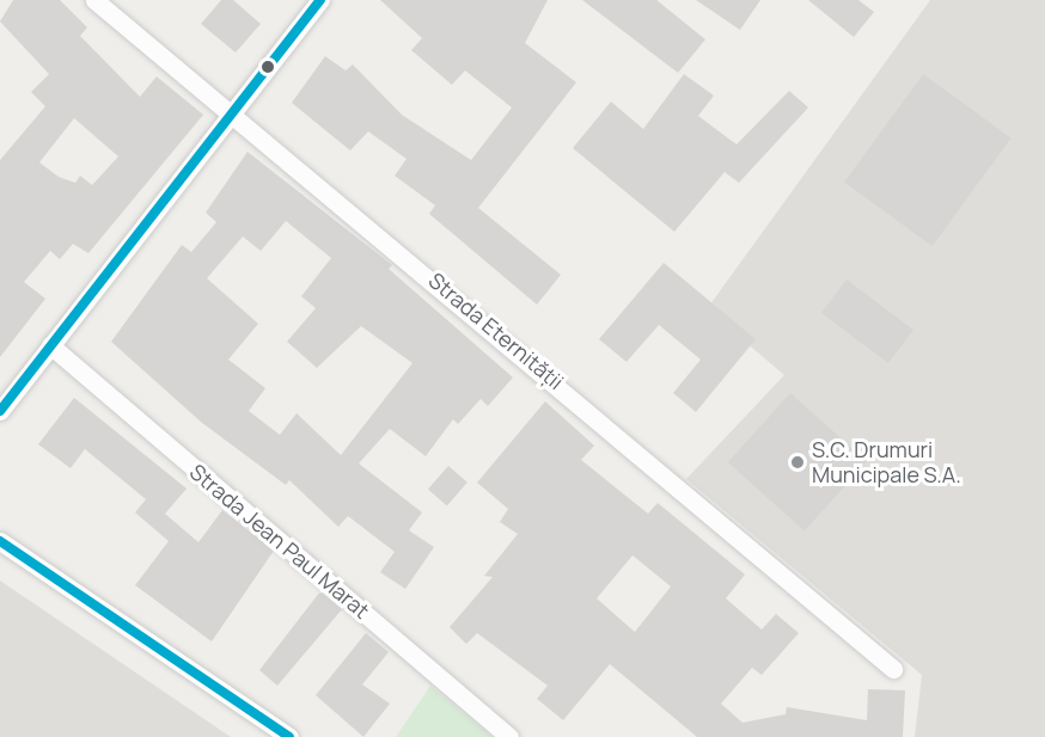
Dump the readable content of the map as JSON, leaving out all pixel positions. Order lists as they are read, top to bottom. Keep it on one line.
{"streets":{"street":["Strada Eternității","Strada Jean Paul Marat"]},"places":["S.C. Drumuri Municipale S.A."]}
